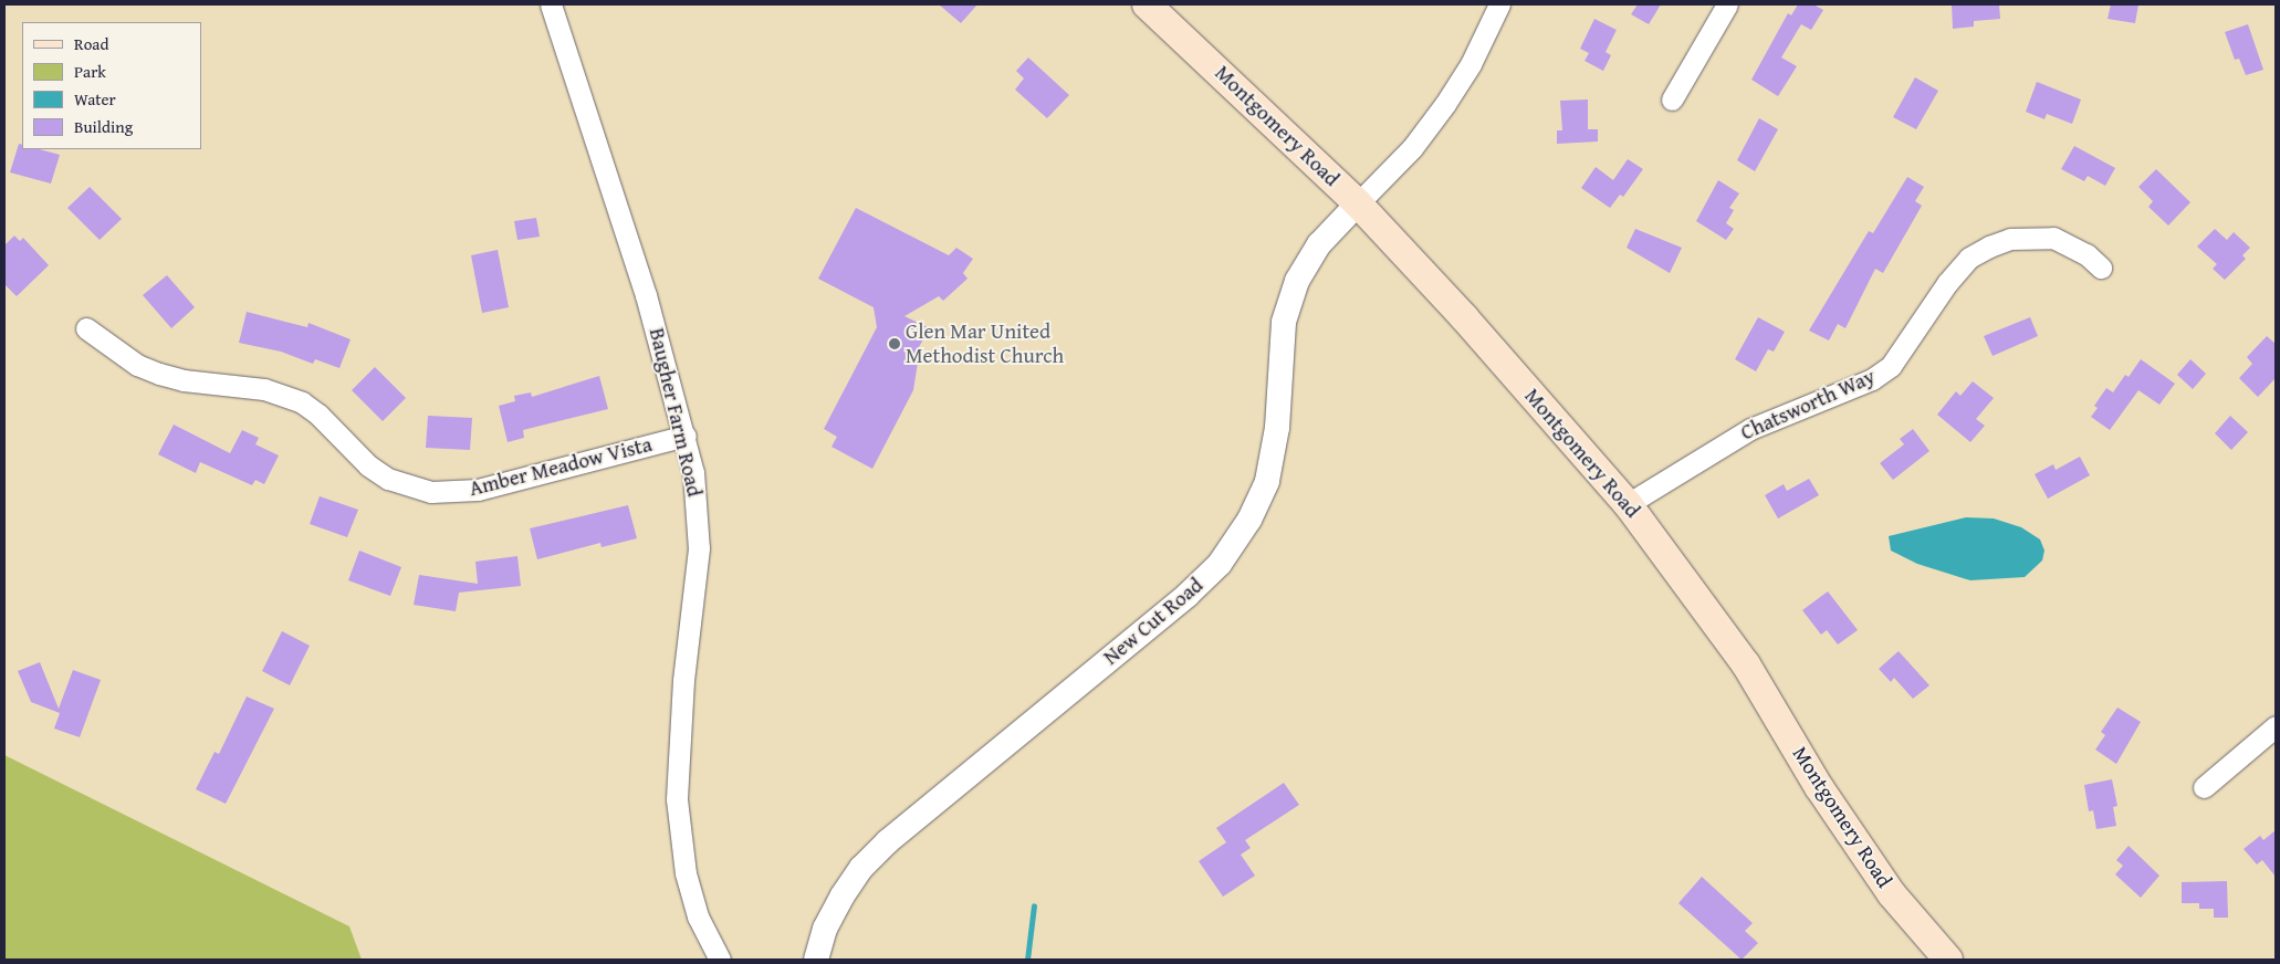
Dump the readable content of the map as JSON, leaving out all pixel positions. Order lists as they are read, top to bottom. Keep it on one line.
{"streets":{"main road":["Montgomery Road"],"street":["Chatsworth Way","Baugher Farm Road","Amber Meadow Vista","New Cut Road"]},"crossings":[["Montgomery Road","Chatsworth Way"],["Montgomery Road","New Cut Road"],["Baugher Farm Road","Amber Meadow Vista"]],"places":["Glen Mar United Methodist Church"],"legend":["Road","Park","Water","Building"]}
